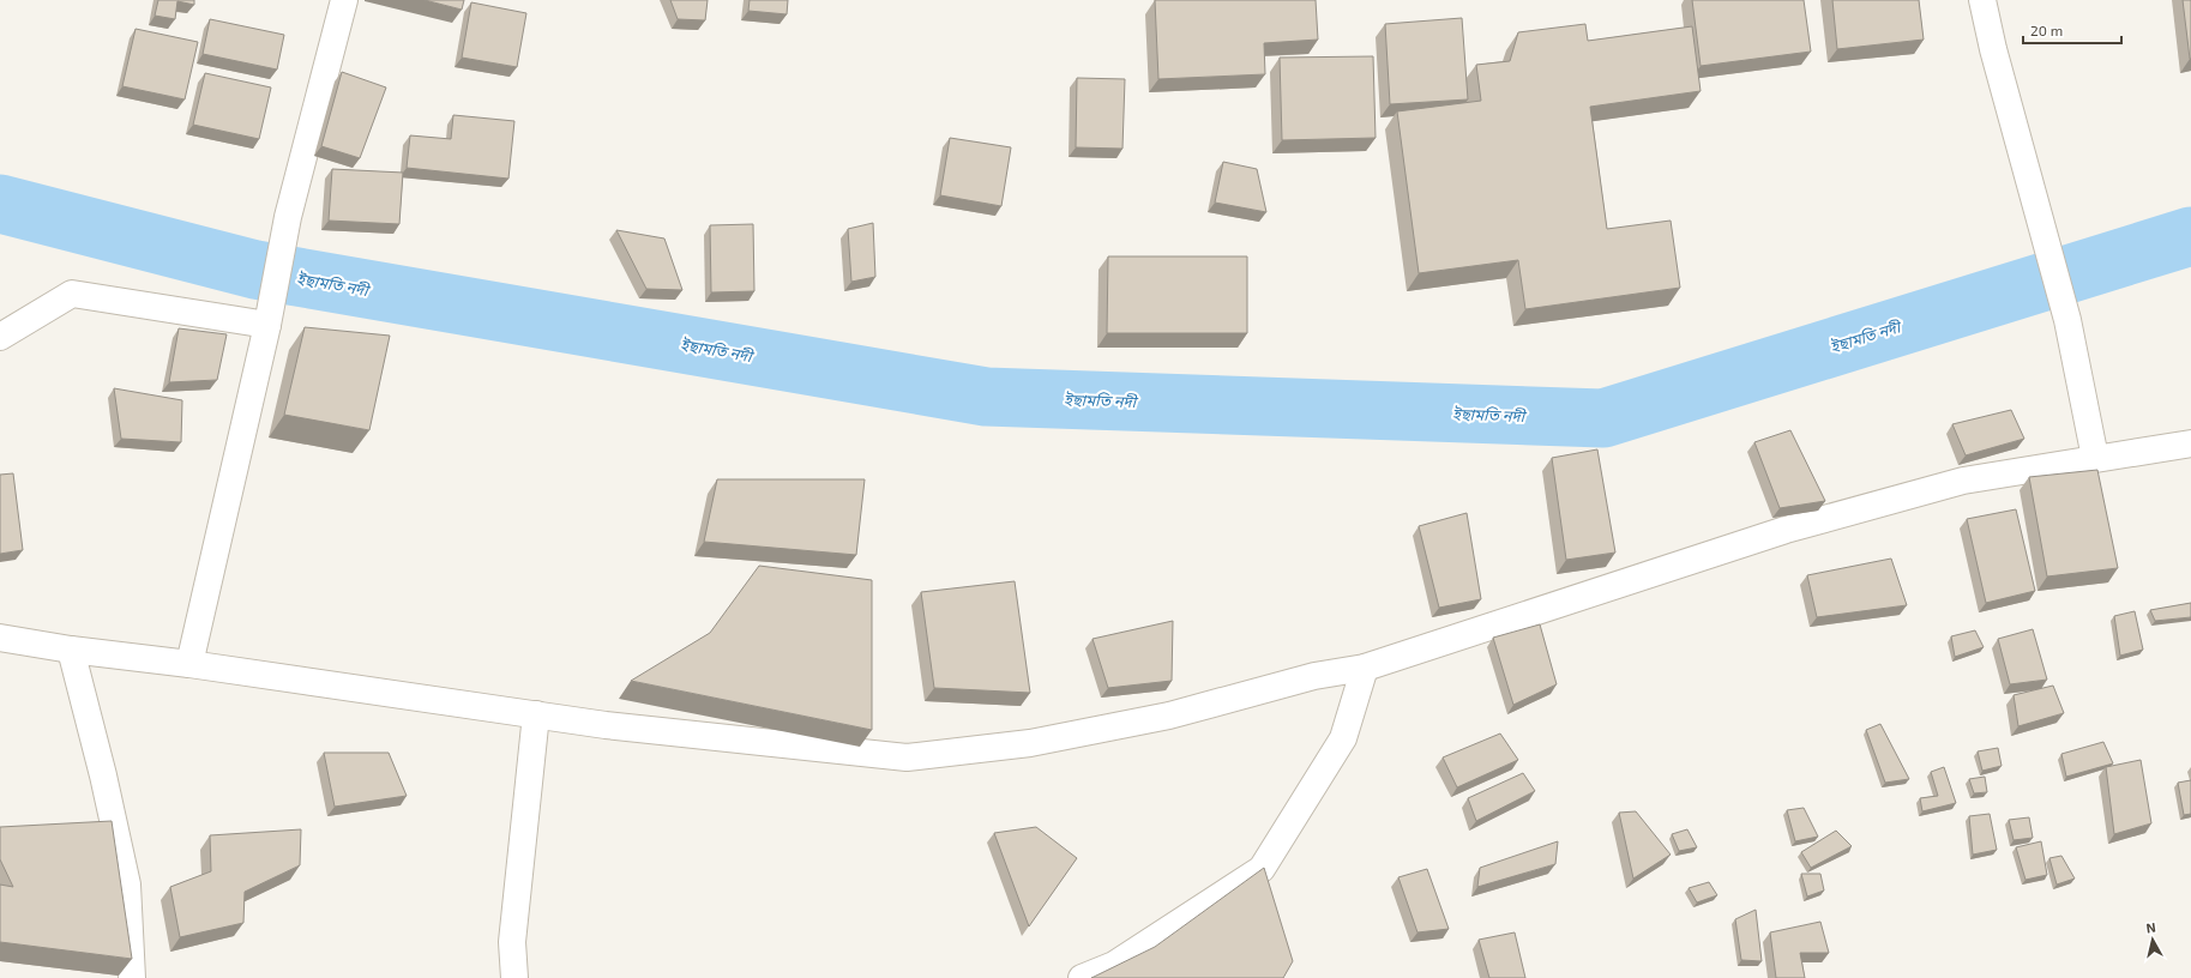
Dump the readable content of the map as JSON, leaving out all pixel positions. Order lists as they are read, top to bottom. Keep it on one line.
{"water":["ইছামতি নদী"],"scale_bar":"20 m","north":"top"}
